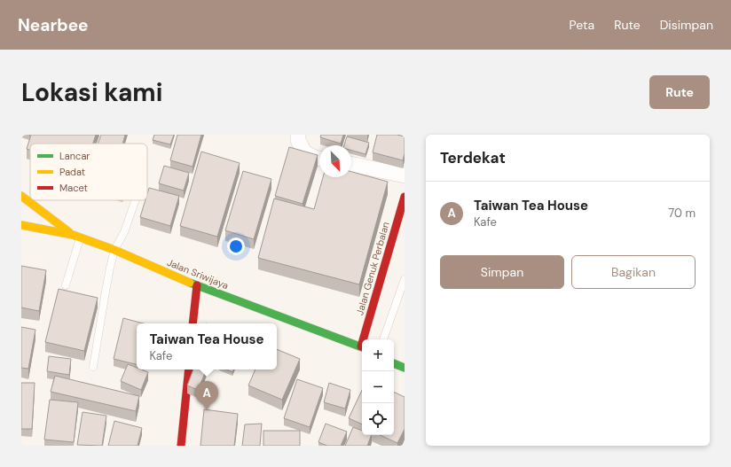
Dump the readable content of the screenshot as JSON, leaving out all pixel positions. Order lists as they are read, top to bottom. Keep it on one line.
{"streets":{"main road":["Jalan Genuk Perbalan","Jalan Sriwijaya"]},"legend":["Lancar","Padat","Macet"],"north":"bottom right","page":{"header":"Nearbee","nav":["Peta","Rute","Disimpan"],"buttons":["Rute",["Simpan","Bagikan"]],"title":"Lokasi kami","heading":"Terdekat","list":[{"mark":"A","name":"Taiwan Tea House","note":"Kafe","value":"70 m"}],"popup":["Taiwan Tea House","Kafe"],"map_buttons":["+","−"],"pins":"A"}}
